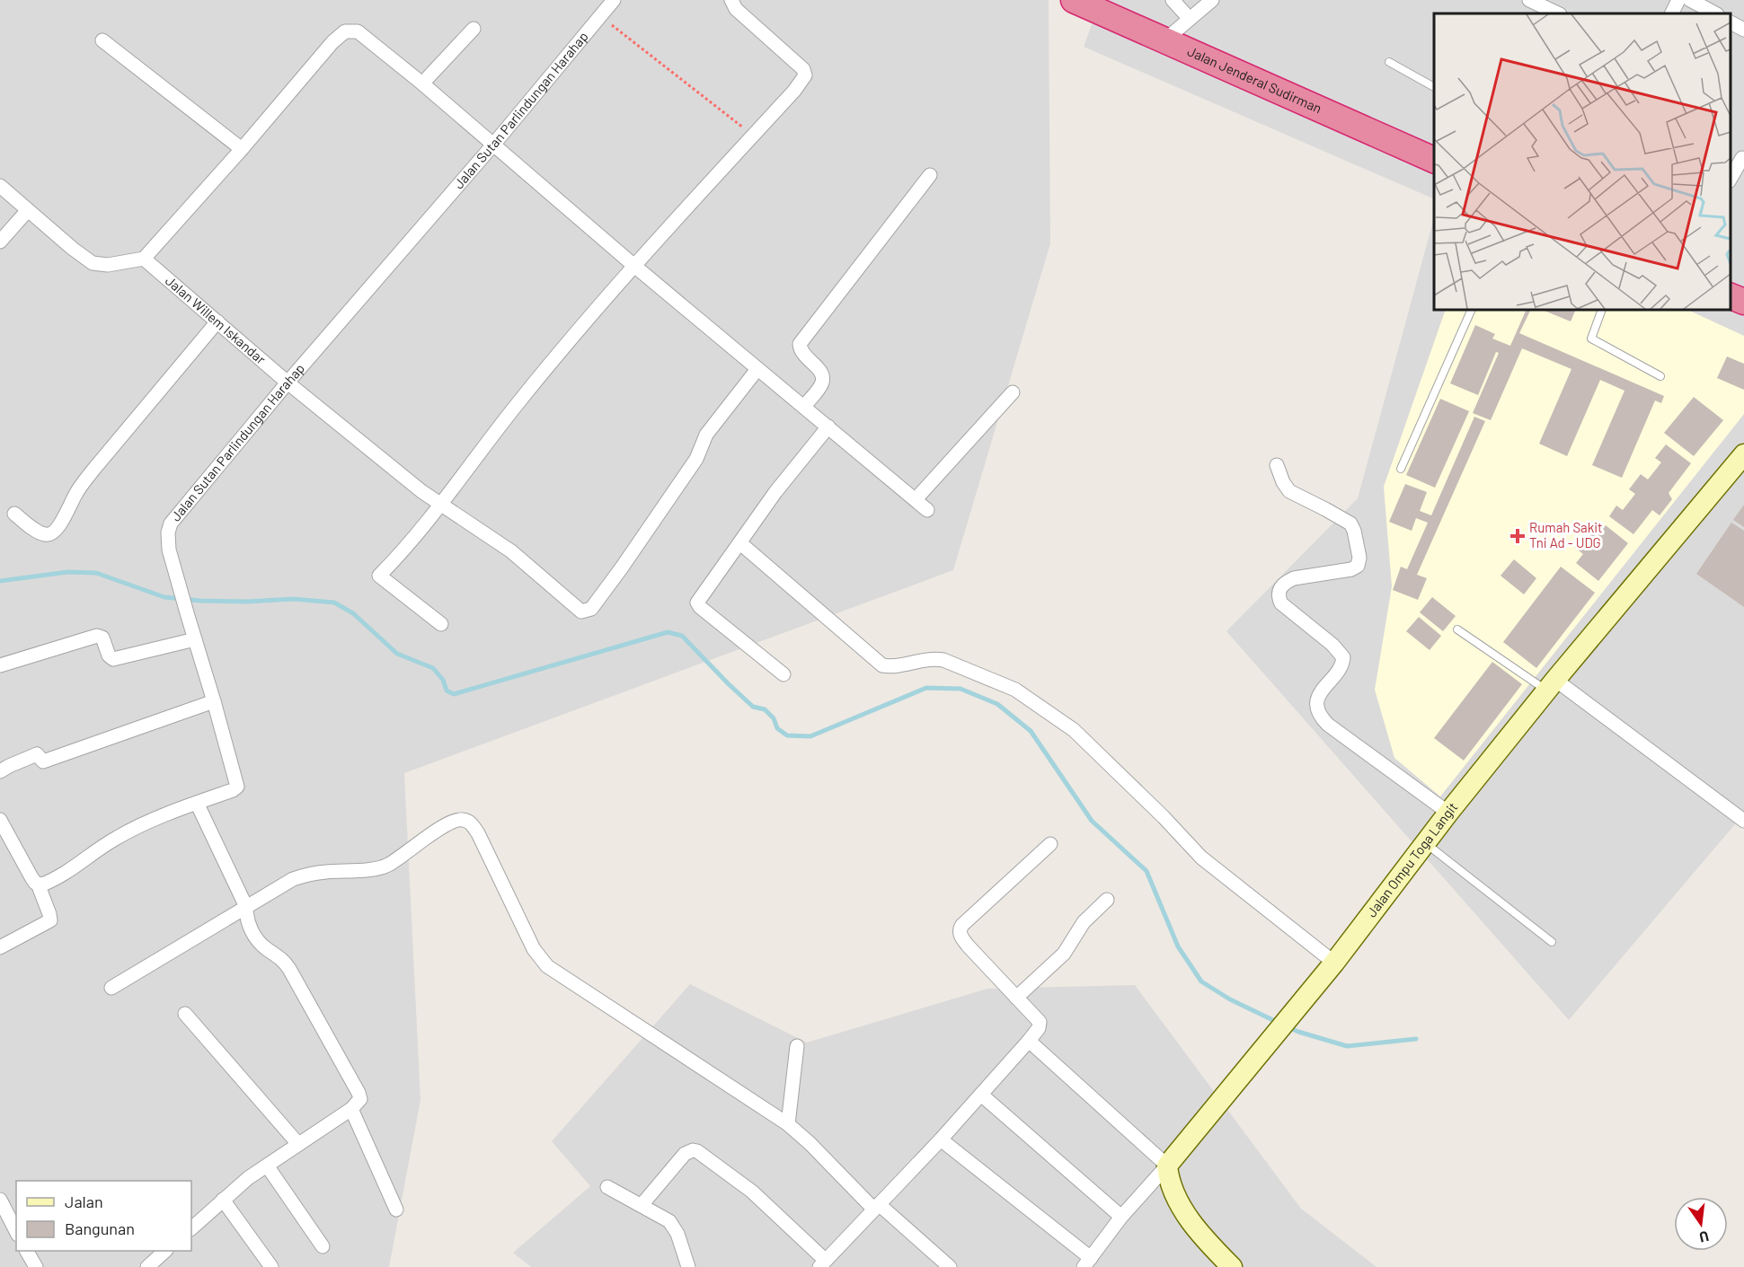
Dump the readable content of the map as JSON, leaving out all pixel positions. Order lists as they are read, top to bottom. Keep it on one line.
{"streets":{"highway":["Jalan Jenderal Sudirman"],"main road":["Jalan Ompu Toga Langit"],"street":["Jalan Sutan Parlindungan Harahap","Jalan Willem Iskandar"]},"crossings":[["Jalan Sutan Parlindungan Harahap","Jalan Willem Iskandar"]],"places":{"health":["Rumah Sakit Tni Ad - UDG"]},"legend":["Jalan","Bangunan"],"north":"bottom"}
